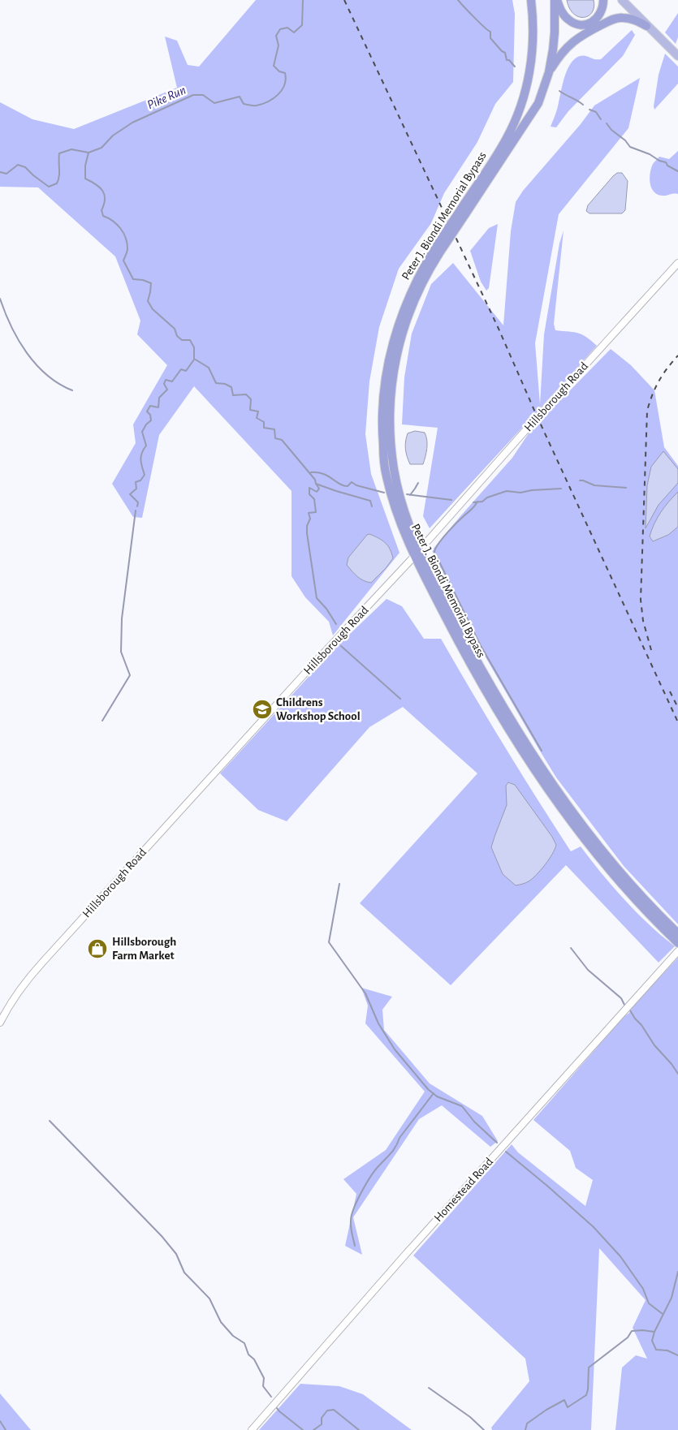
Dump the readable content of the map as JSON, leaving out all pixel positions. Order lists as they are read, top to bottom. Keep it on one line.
{"streets":{"highway":["Peter J. Biondi Memorial Bypass"],"street":["Hillsborough Road","Homestead Road"]},"crossings":[["Peter J. Biondi Memorial Bypass","Hillsborough Road"]],"water":["Pike Run"],"places":{"school or university":["Childrens Workshop School"],"shop":["Hillsborough Farm Market"]}}
